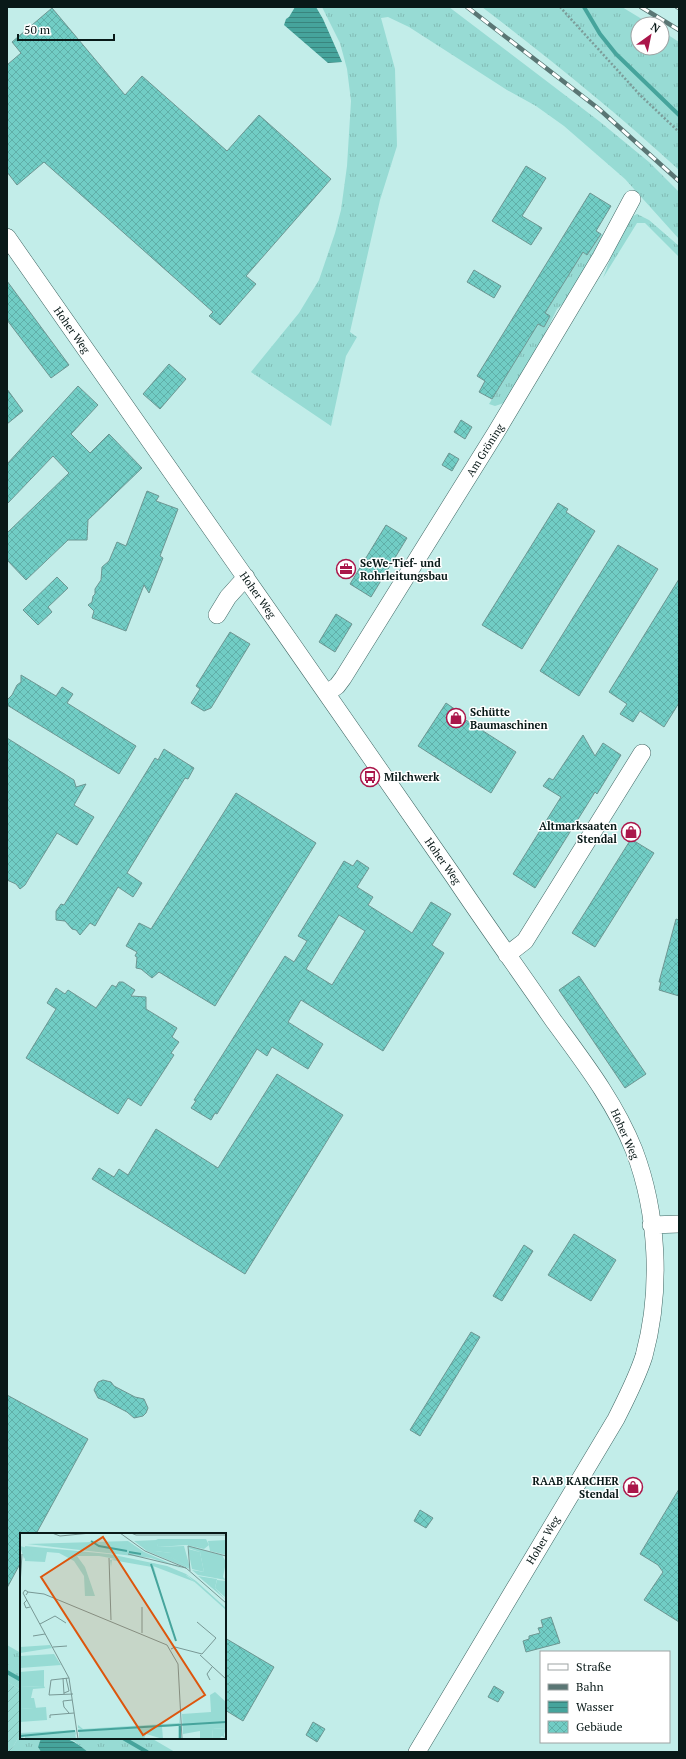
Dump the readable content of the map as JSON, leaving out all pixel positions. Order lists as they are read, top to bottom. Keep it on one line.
{"streets":{"street":["Hoher Weg","Am Gröning"]},"crossings":[["Hoher Weg","Am Gröning"]],"places":{"office":["SeWe-Tief- und Rohrleitungsbau"],"shop":["Schütte Baumaschinen","Altmarksaaten Stendal","RAAB KARCHER Stendal"],"bus stop":["Milchwerk"]},"legend":["Straße","Bahn","Wasser","Gebäude"],"scale_bar":"50 m","north":"top right"}
